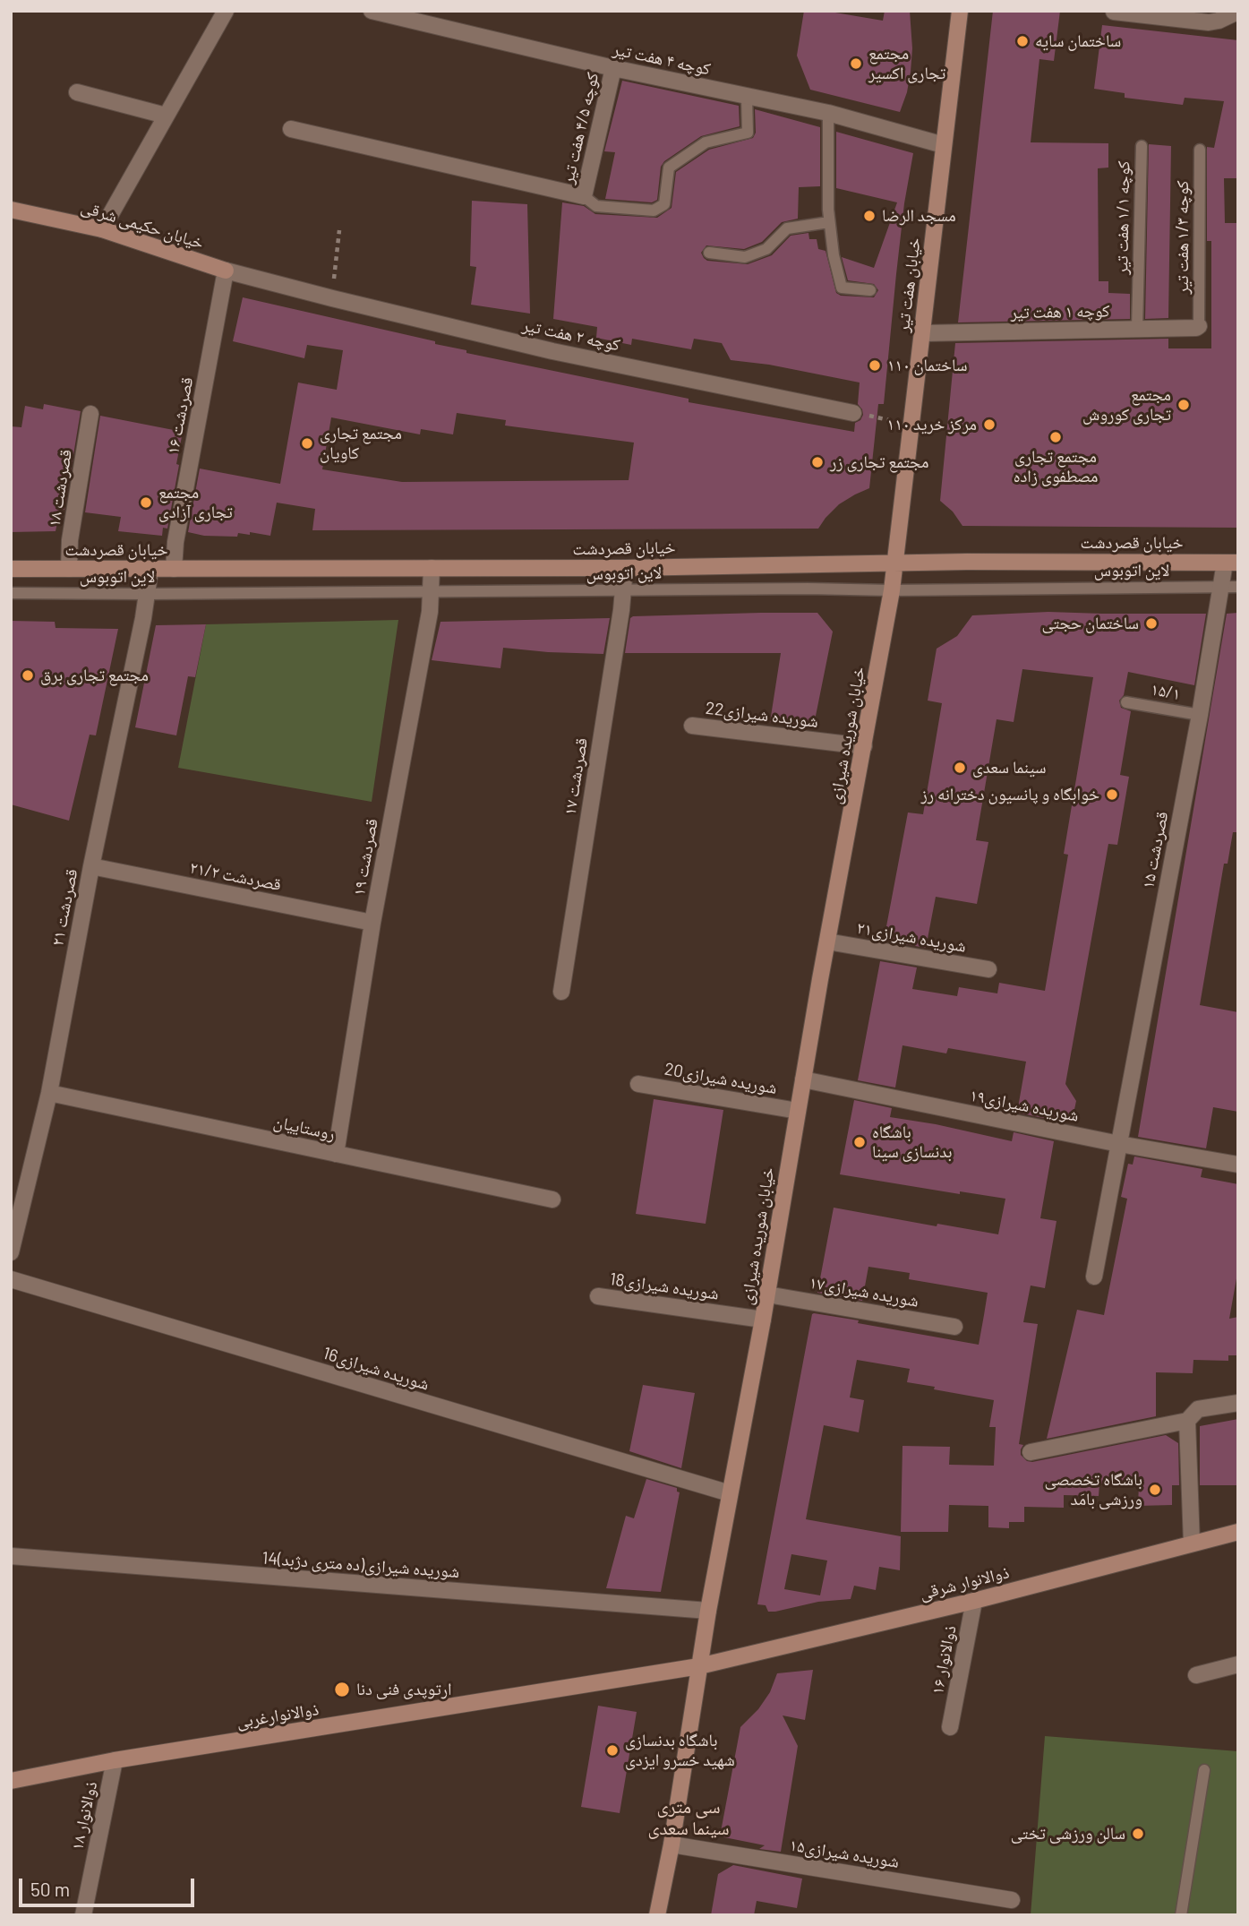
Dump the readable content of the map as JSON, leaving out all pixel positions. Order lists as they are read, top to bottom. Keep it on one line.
{"streets":{"main road":["خیابان حکیمی شرقی","خیابان هفت تیر","خیابان قصردشت","خیابان شوریده شیرازی","ذوالانوار شرقی","ذوالانوارغربی"],"street":["کوچه ۴ هفت تیر","کوچه ۴/۵ هفت تیر","کوچه ۱ هفت تیر","کوچه ۲ هفت تیر","قصردشت ۱۶","قصردشت ۱۸","22شوریده شیرازی","قصردشت ۱۷","قصردشت ۱۵","قصردشت ۱۹","قصردشت ۲۱/۲","قصردشت ۲۱","شوریده شیرازی۲۱","20شوریده شیرازی","شوریده شیرازی۱۹","روستاییان","18شوریده شیرازی","شوریده شیرازی۱۷","شوریده شیرازی16","14شوریده شیرازی(ده متری دژبد)","ذوالانوار ۱۶","ذوالانوار ۱۸","شوریده شیرازی۱۵"],"lane":["کوچه ۱/۱ هفت تیر","کوچه ۱/۳ هفت تیر","لاین اتوبوس","۱۵/۱"]},"crossings":[["کوچه ۴ هفت تیر","کوچه ۴/۵ هفت تیر"],["کوچه ۴ هفت تیر","خیابان هفت تیر"],["کوچه ۱/۱ هفت تیر","کوچه ۱ هفت تیر"],["خیابان حکیمی شرقی","کوچه ۲ هفت تیر"],["خیابان حکیمی شرقی","قصردشت ۱۶"],["کوچه ۱/۳ هفت تیر","کوچه ۱ هفت تیر"],["خیابان هفت تیر","کوچه ۱ هفت تیر"],["خیابان هفت تیر","خیابان قصردشت"],["خیابان هفت تیر","خیابان شوریده شیرازی"],["کوچه ۲ هفت تیر","قصردشت ۱۶"],["قصردشت ۱۶","خیابان قصردشت"],["قصردشت ۱۸","خیابان قصردشت"],["خیابان قصردشت","خیابان شوریده شیرازی"],["خیابان قصردشت","قصردشت ۱۷"],["خیابان قصردشت","قصردشت ۱۵"],["خیابان قصردشت","قصردشت ۱۹"],["خیابان قصردشت","قصردشت ۲۱"],["لاین اتوبوس","خیابان شوریده شیرازی"],["لاین اتوبوس","قصردشت ۱۷"],["لاین اتوبوس","قصردشت ۱۵"],["لاین اتوبوس","قصردشت ۱۹"],["لاین اتوبوس","قصردشت ۲۱"],["۱۵/۱","قصردشت ۱۵"],["22شوریده شیرازی","خیابان شوریده شیرازی"],["خیابان شوریده شیرازی","شوریده شیرازی۲۱"],["خیابان شوریده شیرازی","20شوریده شیرازی"],["خیابان شوریده شیرازی","شوریده شیرازی۱۹"],["خیابان شوریده شیرازی","18شوریده شیرازی"],["خیابان شوریده شیرازی","شوریده شیرازی۱۷"],["خیابان شوریده شیرازی","شوریده شیرازی16"],["خیابان شوریده شیرازی","14شوریده شیرازی(ده متری دژبد)"],["خیابان شوریده شیرازی","ذوالانوار شرقی"],["خیابان شوریده شیرازی","ذوالانوارغربی"],["خیابان شوریده شیرازی","شوریده شیرازی۱۵"],["قصردشت ۱۵","شوریده شیرازی۱۹"],["قصردشت ۱۹","قصردشت ۲۱/۲"],["قصردشت ۱۹","روستاییان"],["قصردشت ۲۱/۲","قصردشت ۲۱"],["قصردشت ۲۱","روستاییان"],["ذوالانوار شرقی","ذوالانوار ۱۶"],["ذوالانوار شرقی","ذوالانوارغربی"],["ذوالانوارغربی","ذوالانوار ۱۸"]],"districts":["سی متری سینما سعدی"],"places":["ساختمان سایه","مجتمع تجاری اکسیر","مسجد الرضا","ساختمان ۱۱۰","مجتمع تجاری کوروش","مرکز خرید ۱۱۰","مجتمع تجاری مصطفوی زاده","مجتمع تجاری کاویان","مجتمع تجاری زر","مجتمع تجاری آزادی","ساختمان حجتی","مجتمع تجاری برق","سینما سعدی","خوابگاه و پانسیون دخترانه رز","باشگاه بدنسازی سینا","باشگاه تخصصی ورزشی بامَد","ارتوپدی فنی دنا","باشگاه بدنسازی شهید خسرو ایزدی","سالن ورزشی تختی"],"scale_bar":"50 m"}
